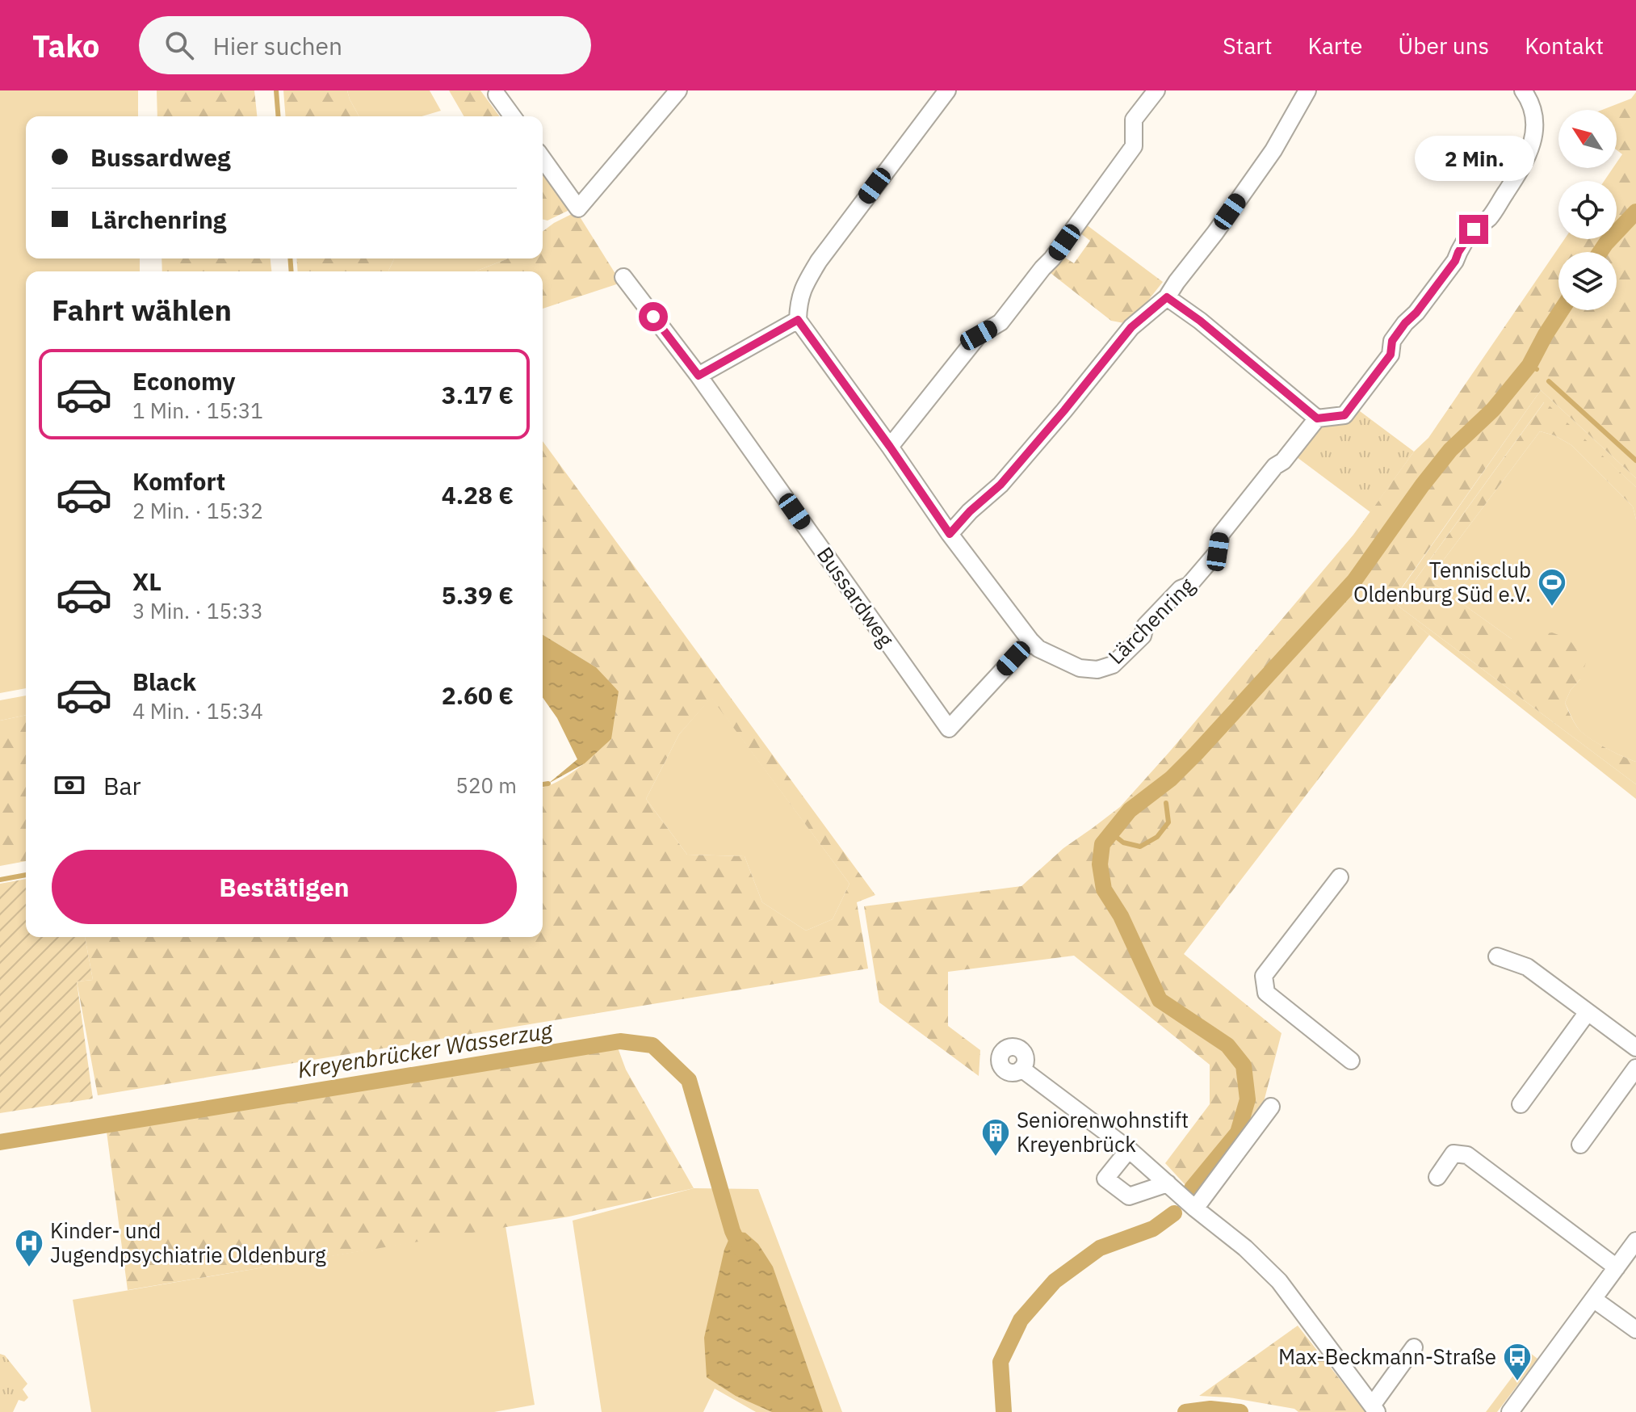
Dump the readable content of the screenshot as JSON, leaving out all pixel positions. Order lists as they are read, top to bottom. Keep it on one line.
{"streets":{"street":["Bussardweg","Lärchenring"]},"crossings":[["Bussardweg","Lärchenring"]],"water":["Kreyenbrücker Wasserzug"],"places":{"sports":["Tennisclub Oldenburg Süd e.V."],"building":["Seniorenwohnstift Kreyenbrück"],"hospital":["Kinder- und Jugendpsychiatrie Oldenburg"],"bus stop":["Max-Beckmann-Straße"]},"north":"top left","page":{"header":"Tako","search":"Hier suchen","nav":["Start","Karte","Über uns","Kontakt"],"banner":["Bussardweg","Lärchenring"],"bubble":"2 Min.","heading":"Fahrt wählen","list":[{"name":"Economy","note":"1 Min. · 15:31","value":"3.17 €"},{"name":"Komfort","note":"2 Min. · 15:32","value":"4.28 €"},{"name":"XL","note":"3 Min. · 15:33","value":"5.39 €"},{"name":"Black","note":"4 Min. · 15:34","value":"2.60 €"}],"pay":["Bar","520 m"],"buttons":"Bestätigen"}}
